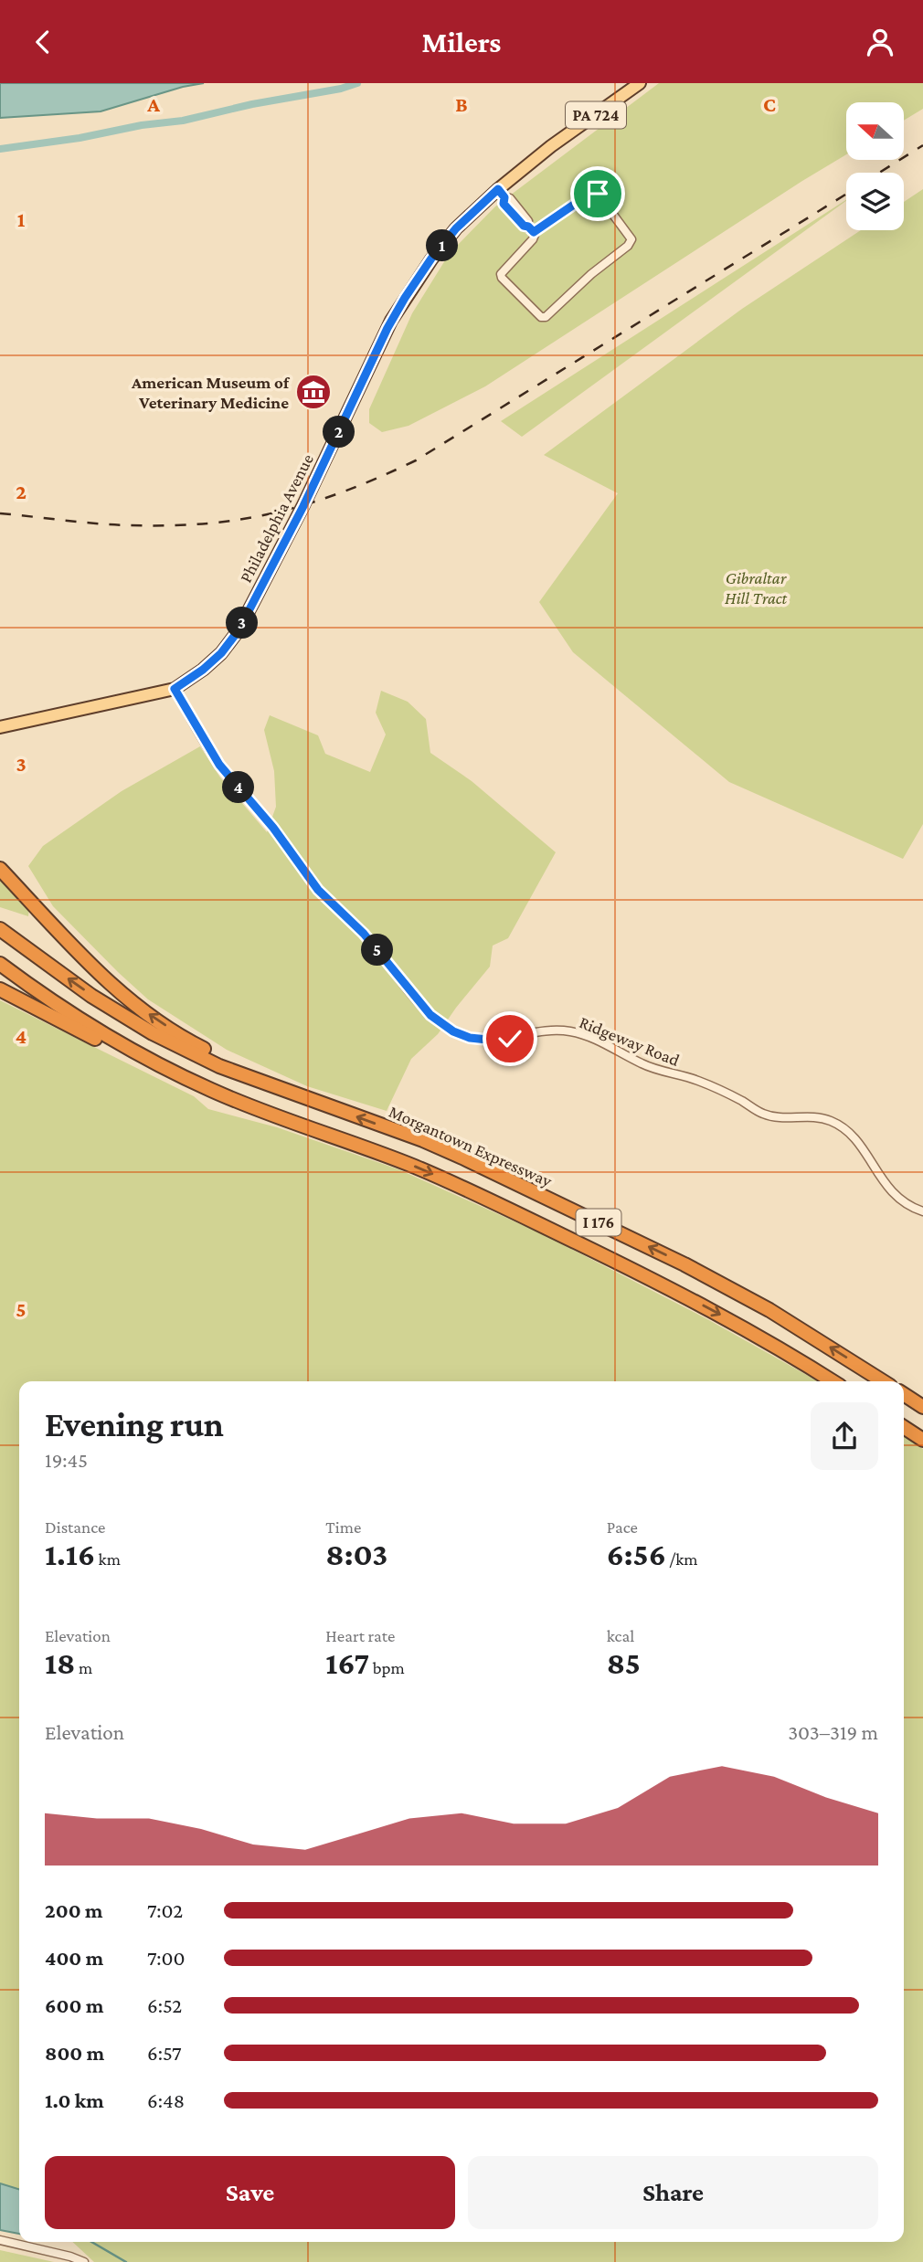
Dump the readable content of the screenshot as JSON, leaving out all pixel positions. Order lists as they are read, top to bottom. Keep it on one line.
{"streets":{"highway":["Morgantown Expressway","I 176"],"main road":["PA 724","Philadelphia Avenue"],"street":["Ridgeway Road"]},"crossings":[["Philadelphia Avenue","Ridgeway Road"]],"parks":["Gibraltar Hill Tract"],"places":{"museum":["American Museum of Veterinary Medicine"]},"north":"left","page":{"header":"Milers","pins":["1","2","3","4","5"],"heading":["Evening run","19:45"],"stats":[["Distance","1.16 km"],["Time","8:03"],["Pace","6:56 /km"],["Elevation","18 m"],["Heart rate","167 bpm"],["kcal","85"]],"chart":["Elevation","303–319 m"],"list":[{"name":"200 m","note":"7:02"},{"name":"400 m","note":"7:00"},{"name":"600 m","note":"6:52"},{"name":"800 m","note":"6:57"},{"name":"1.0 km","note":"6:48"}],"buttons":["Save","Share"]},"grid":{"columns":["A","B","C"],"rows":["1","2","3","4","5"]}}
